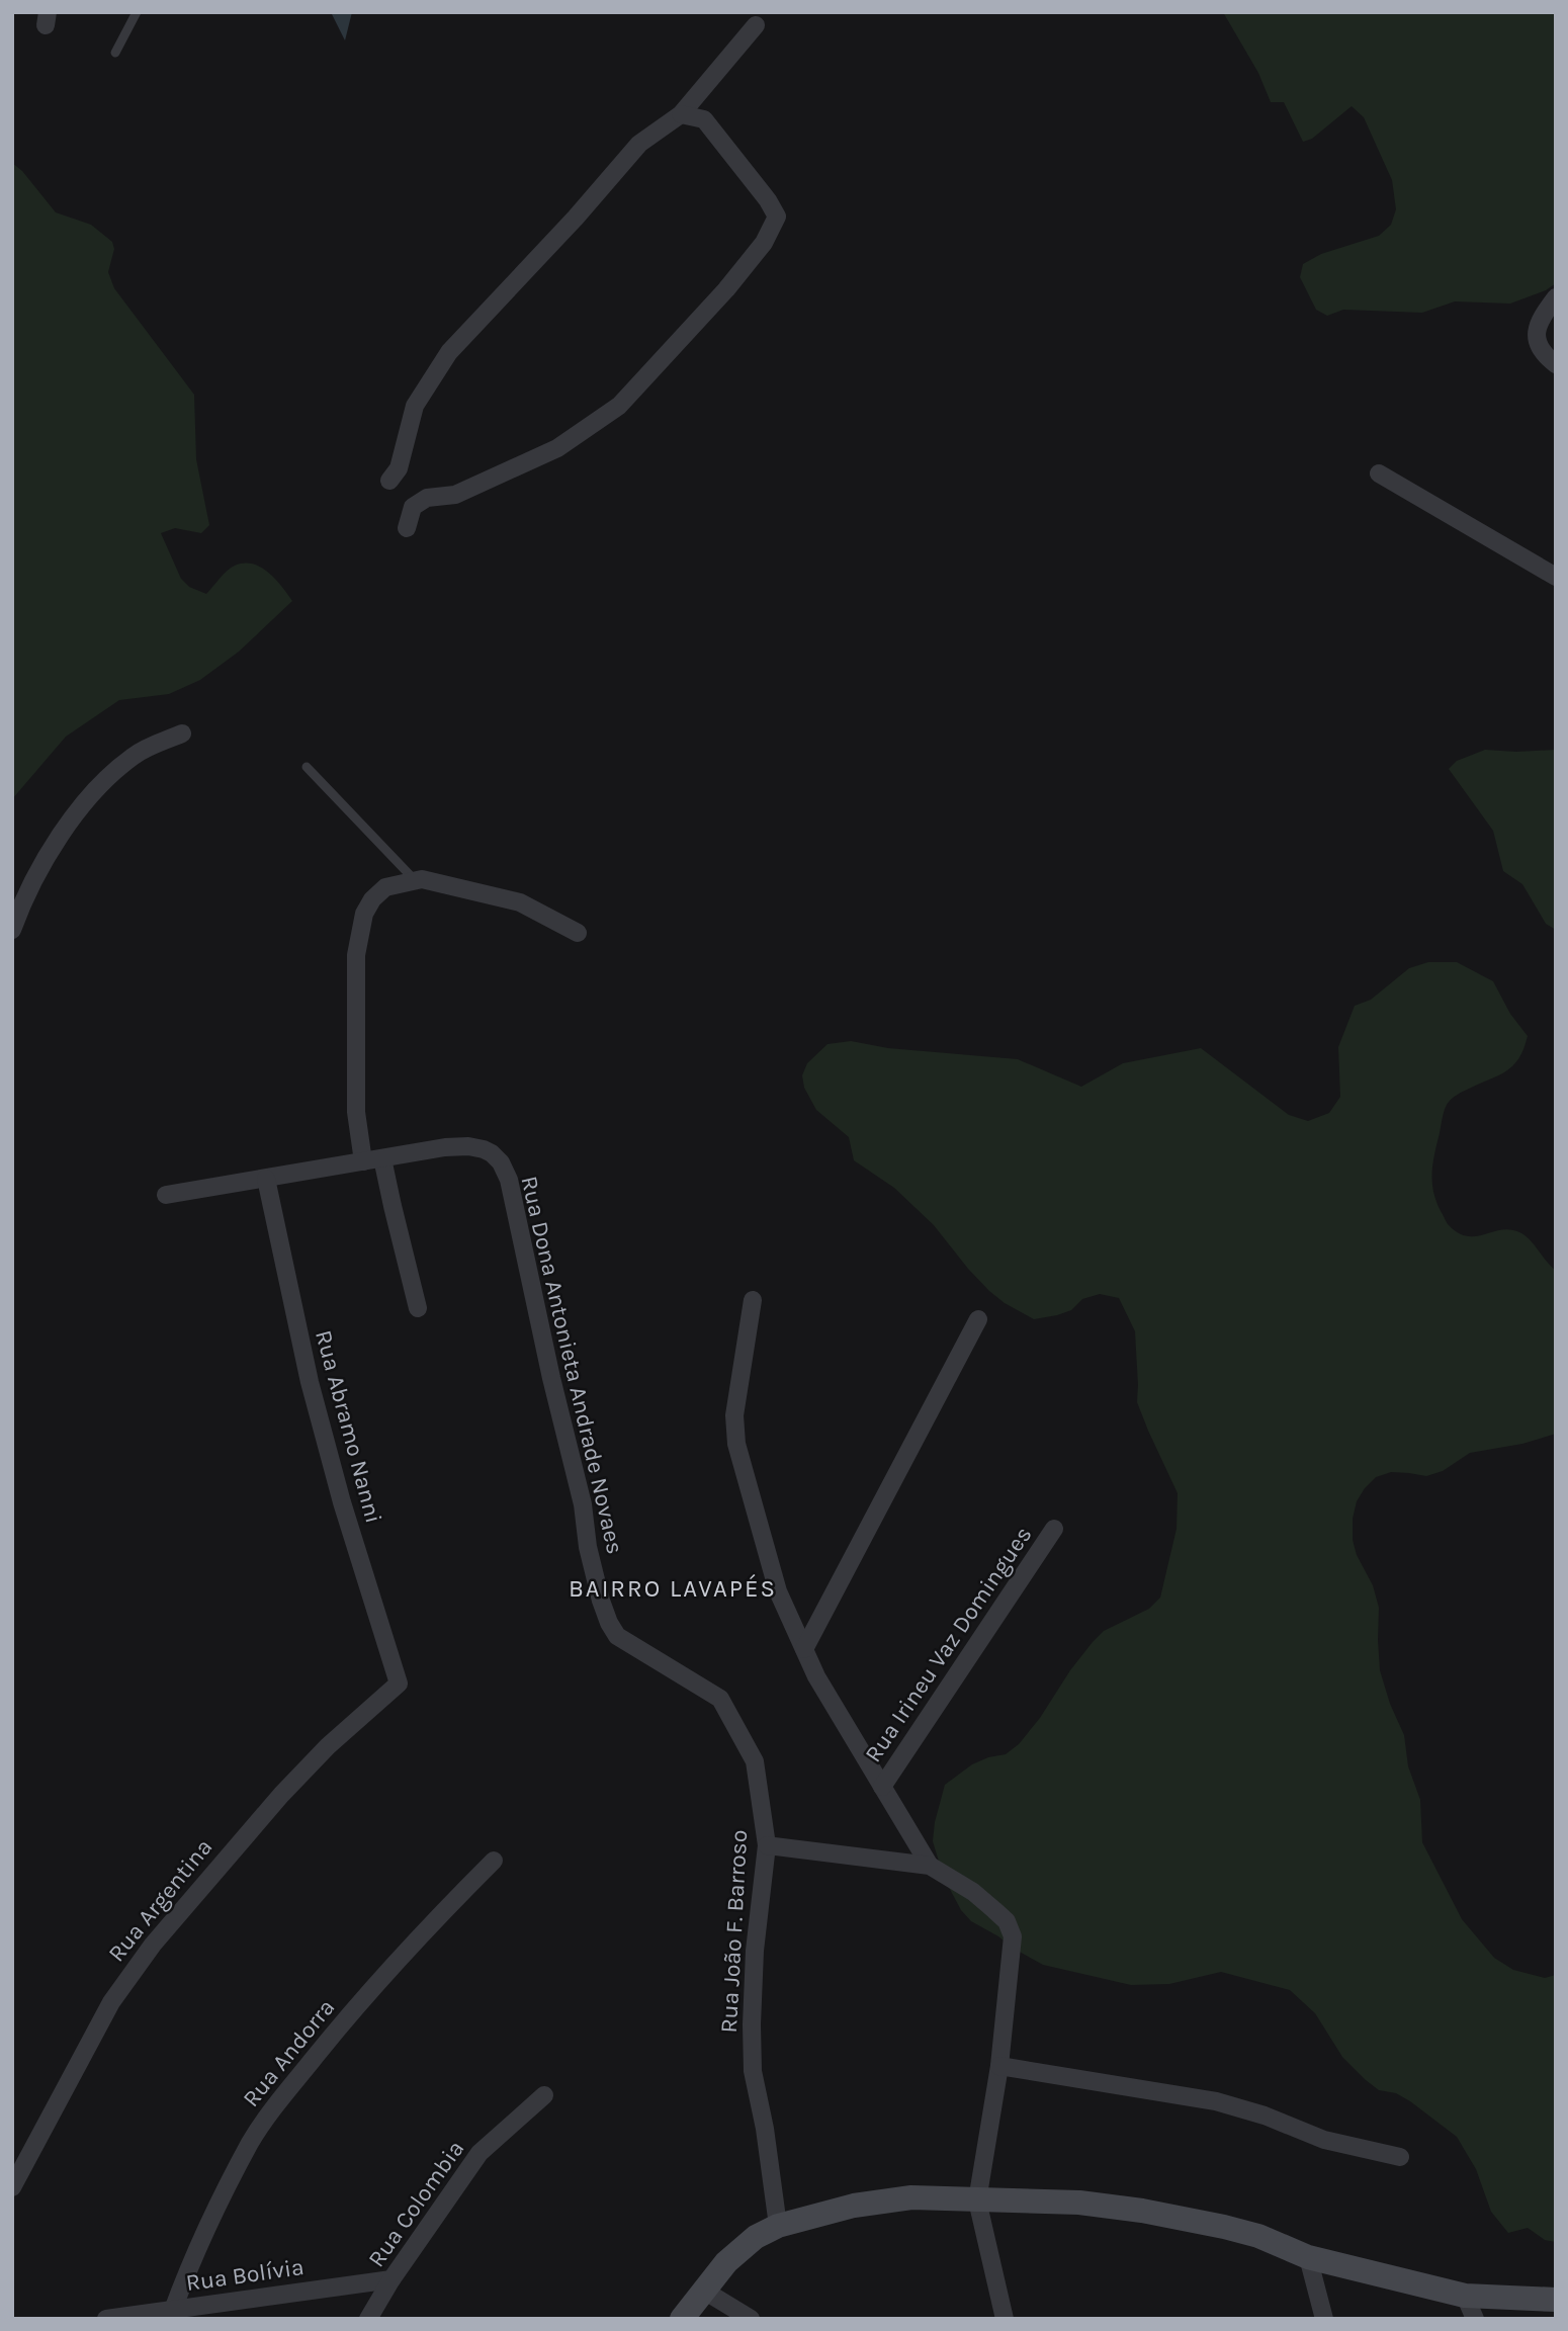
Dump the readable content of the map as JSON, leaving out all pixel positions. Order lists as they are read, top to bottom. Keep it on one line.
{"streets":{"street":["Rua Dona Antonieta Andrade Novaes","Rua Abramo Nanni","Rua Irineu Vaz Domingues","Rua Argentina","Rua João F. Barroso","Rua Andorra","Rua Colombia","Rua Bolívia"]},"crossings":[["Rua Dona Antonieta Andrade Novaes","Rua Abramo Nanni"],["Rua Dona Antonieta Andrade Novaes","Rua João F. Barroso"],["Rua Abramo Nanni","Rua Argentina"],["Rua Andorra","Rua Bolívia"],["Rua Colombia","Rua Bolívia"]],"districts":["BAIRRO LAVAPÉS"]}
